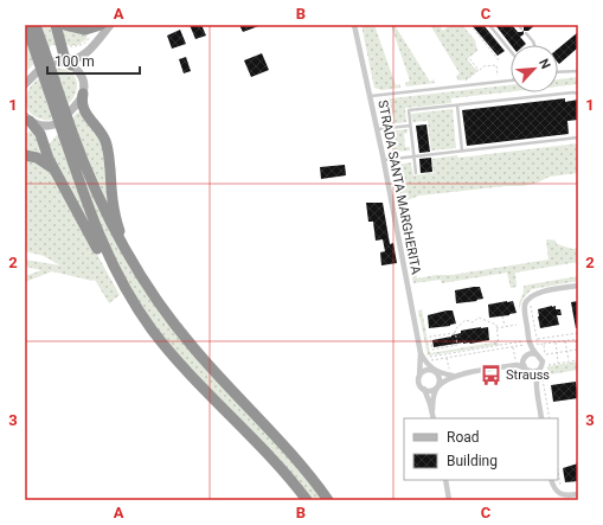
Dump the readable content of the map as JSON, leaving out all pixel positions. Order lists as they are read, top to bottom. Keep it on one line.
{"streets":{"street":["STRADA SANTA MARGHERITA"]},"places":{"bus stop":["Strauss"]},"legend":["Road","Building"],"scale_bar":"100 m","north":"top right","grid":{"columns":["A","B","C"],"rows":["1","2","3"]}}
